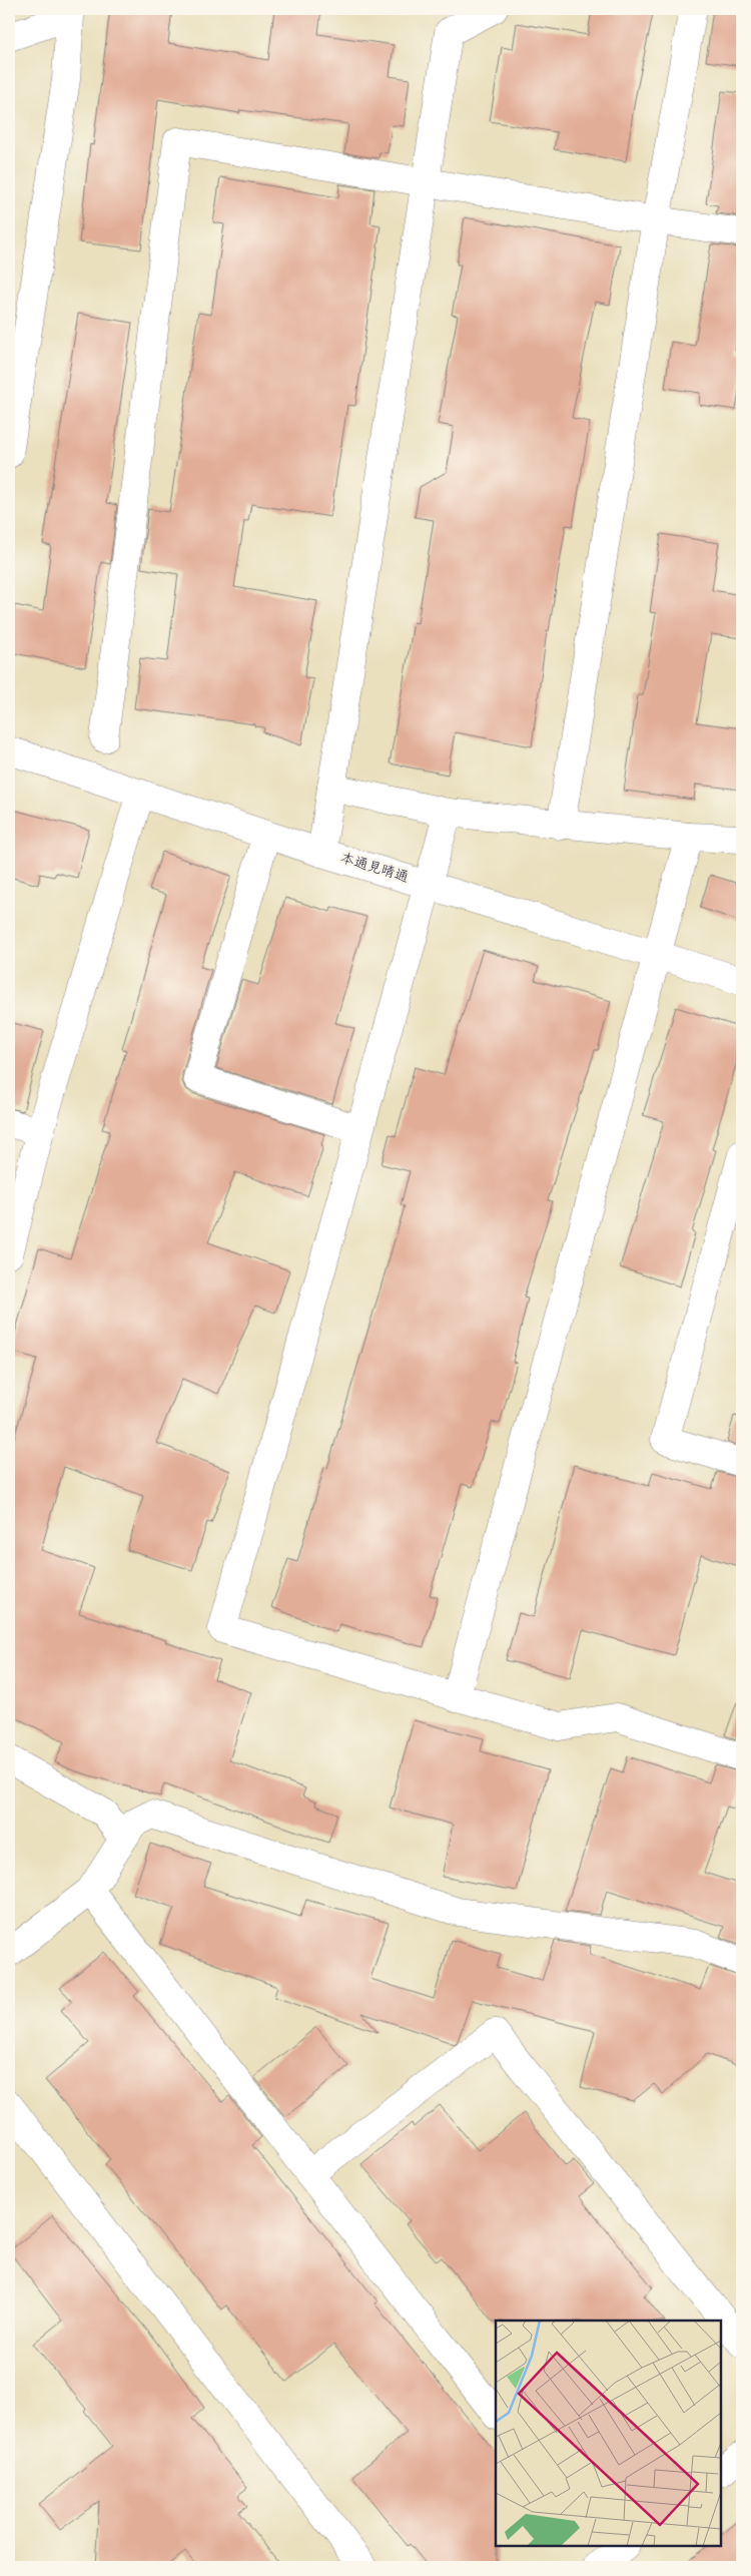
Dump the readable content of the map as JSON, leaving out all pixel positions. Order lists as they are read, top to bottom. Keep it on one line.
{"streets":{"street":["本通見晴通"]}}
